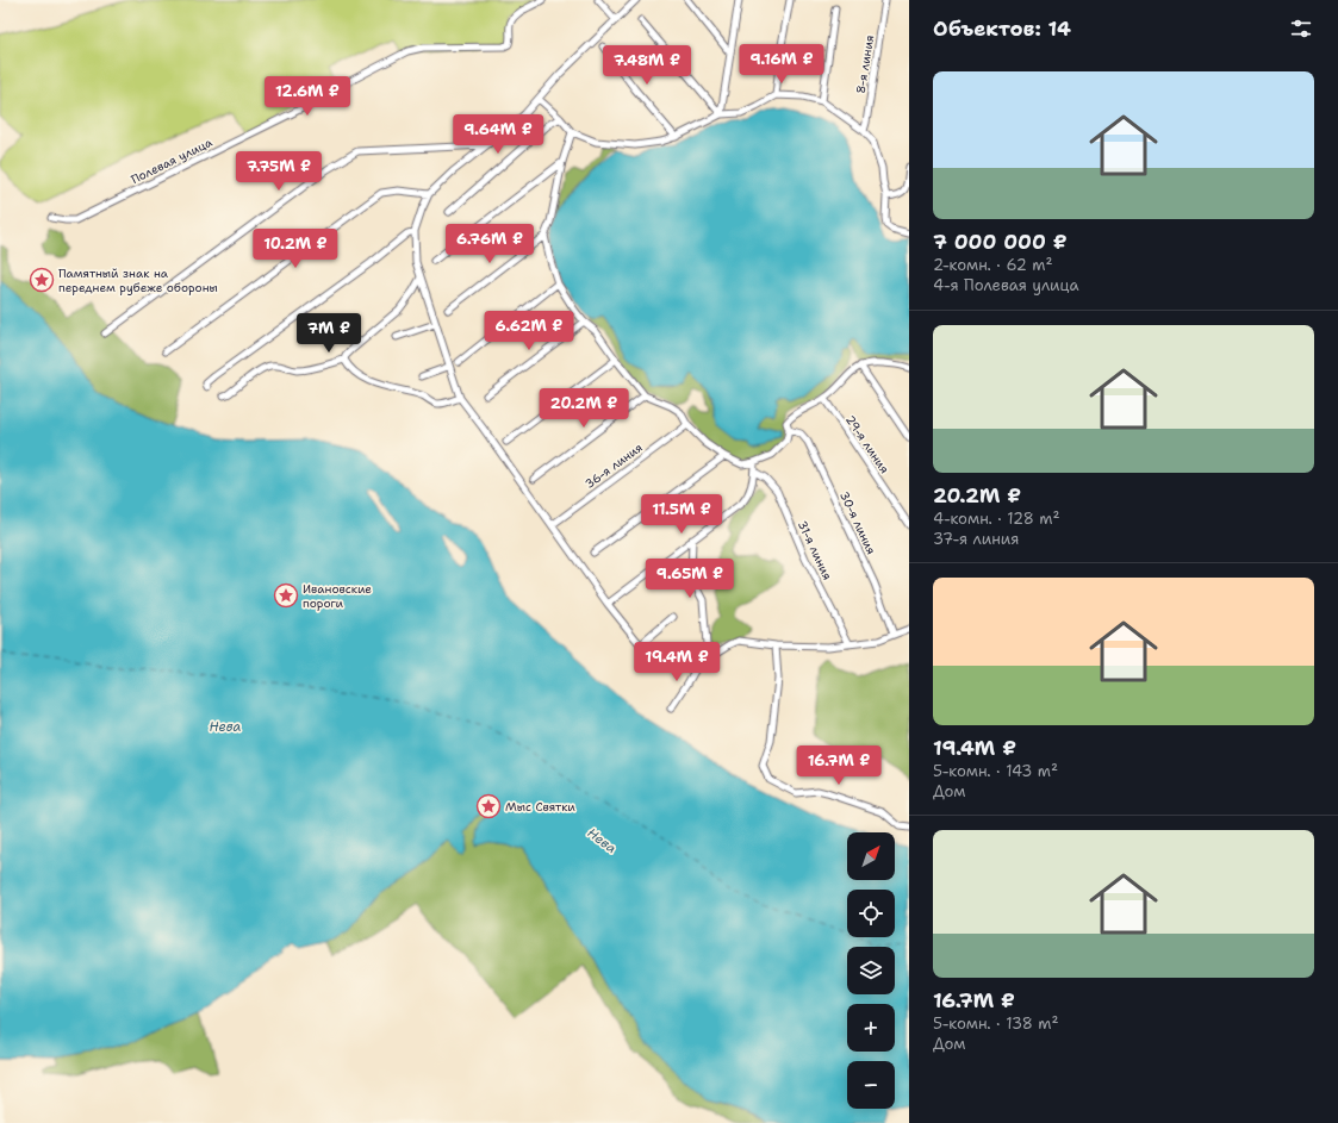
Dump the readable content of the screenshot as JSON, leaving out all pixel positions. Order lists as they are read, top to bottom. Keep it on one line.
{"streets":{"street":["8-я линия","Полевая улица","29-я линия","36-я линия","30-я линия","31-я линия"]},"water":["Нева"],"places":{"place":["Памятный знак на переднем рубеже обороны","Ивановские пороги","Мыс Святки"]},"north":"top right","page":{"heading":"Объектов: 14","price":["9.16M ₽","7.48M ₽","12.6M ₽","9.64M ₽","7.75M ₽","6.76M ₽","10.2M ₽","6.62M ₽","7M ₽","20.2M ₽","11.5M ₽","9.65M ₽","19.4M ₽","16.7M ₽"],"list":[{"name":"7 000 000 ₽","note":"2-комн. · 62 m² · 4-я Полевая улица"},{"name":"20.2M ₽","note":"4-комн. · 128 m² · 37-я линия"},{"name":"19.4M ₽","note":"5-комн. · 143 m² · Дом"},{"name":"16.7M ₽","note":"5-комн. · 138 m² · Дом"}],"map_buttons":["+","−"]}}
